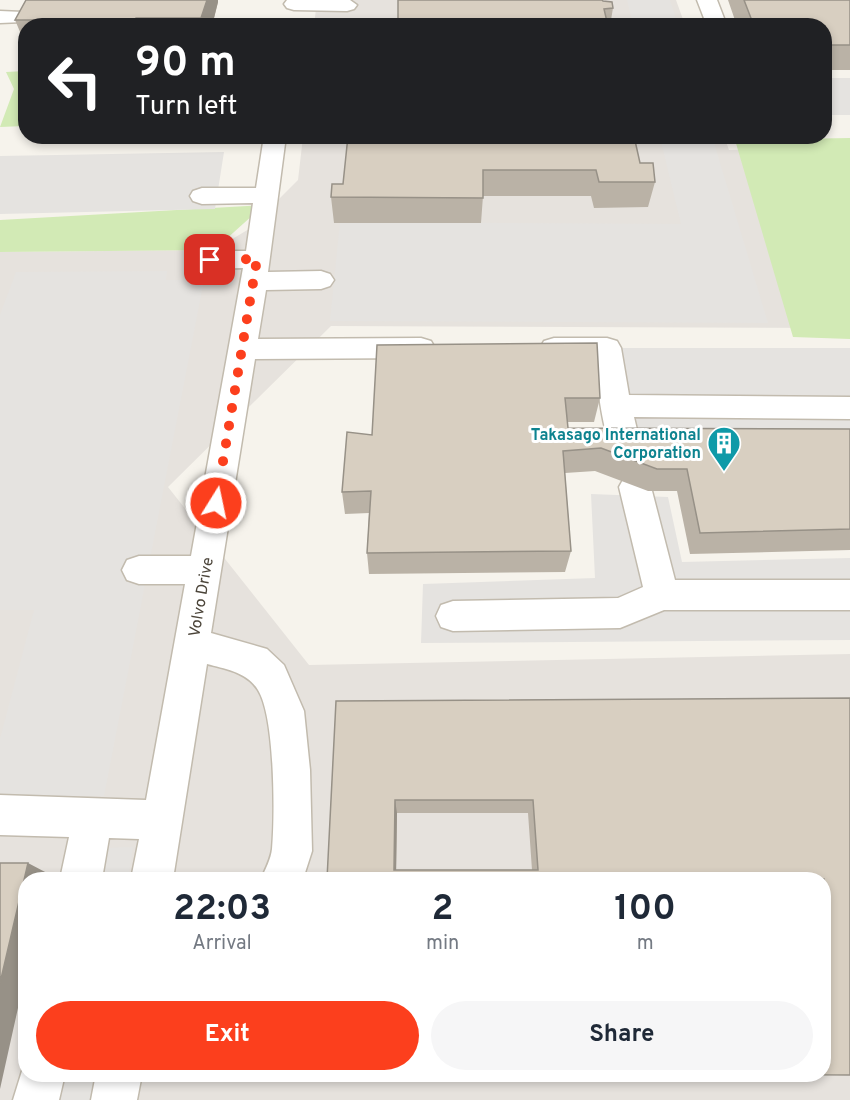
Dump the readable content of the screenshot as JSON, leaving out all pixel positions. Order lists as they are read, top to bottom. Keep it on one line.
{"streets":{"street":["Volvo Drive"]},"places":{"building":["Takasago International Corporation"]},"page":{"turn":["90 m","Turn left"],"eta":["22:03","Arrival","2","min","100","m"],"buttons":["Exit","Share"]}}
